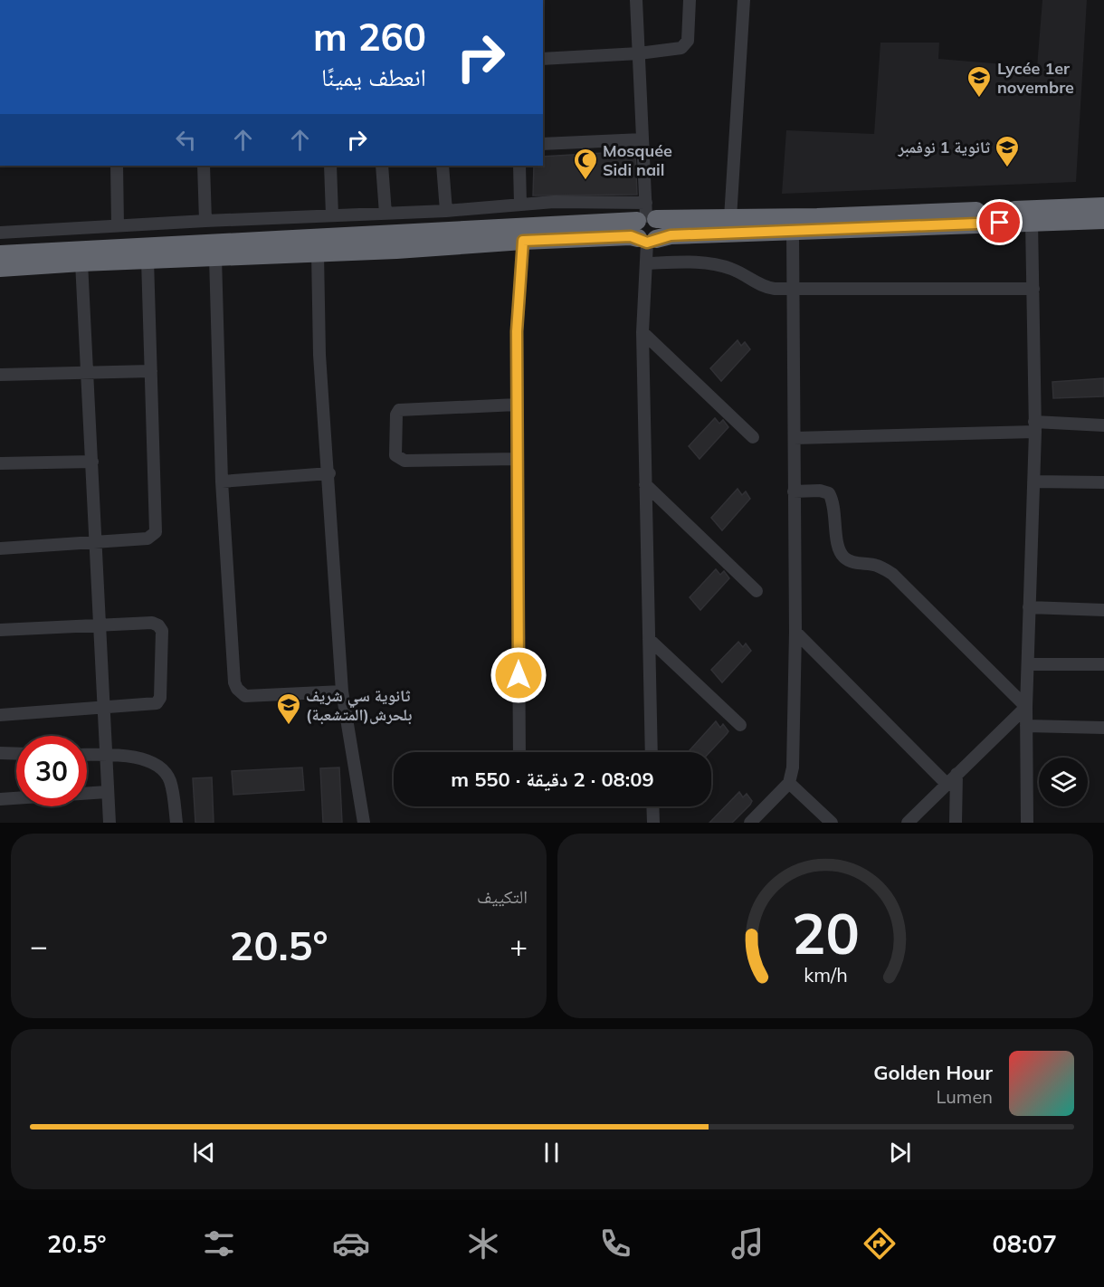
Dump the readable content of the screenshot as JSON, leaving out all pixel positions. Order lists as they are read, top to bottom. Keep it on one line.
{"places":{"school or university":["Lycée 1er novembre","ثانوية 1 نوفمبر","ثانوية سي شريف بلحرش(المتشعبة)"],"mosque":["Mosquée Sidi nail"]},"page":{"turn":["260 m","انعطف يمينًا"],"limit":"30","trip":"08:09 · 2 دقيقة · 550 m","tile":"التكييف","heat":["−","20.5°","+"],"song":["Golden Hour","Lumen"],"tabs":["08:07","20.5°"],"gauge":["20","km/h"]}}
